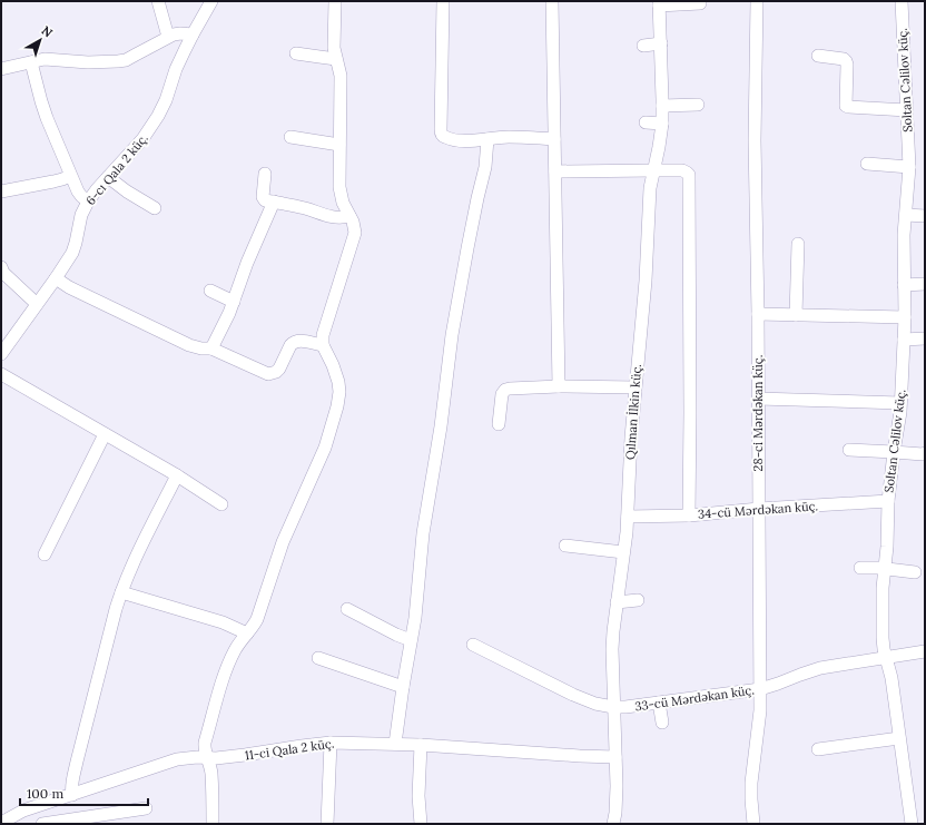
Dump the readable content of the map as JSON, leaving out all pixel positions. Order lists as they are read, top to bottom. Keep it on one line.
{"streets":{"street":["Soltan Cəlilov küç.","6-cı Qala 2 küç.","Qılman İlkin küç.","28-ci Mərdəkan küç.","34-cü Mərdəkan küç.","33-cü Mərdəkan küç.","11-ci Qala 2 küç."]},"crossings":[["Soltan Cəlilov küç.","34-cü Mərdəkan küç."],["Soltan Cəlilov küç.","33-cü Mərdəkan küç."],["Qılman İlkin küç.","34-cü Mərdəkan küç."],["Qılman İlkin küç.","33-cü Mərdəkan küç."],["Qılman İlkin küç.","11-ci Qala 2 küç."],["28-ci Mərdəkan küç.","34-cü Mərdəkan küç."],["28-ci Mərdəkan küç.","33-cü Mərdəkan küç."]],"scale_bar":"100 m","north":"top right"}
